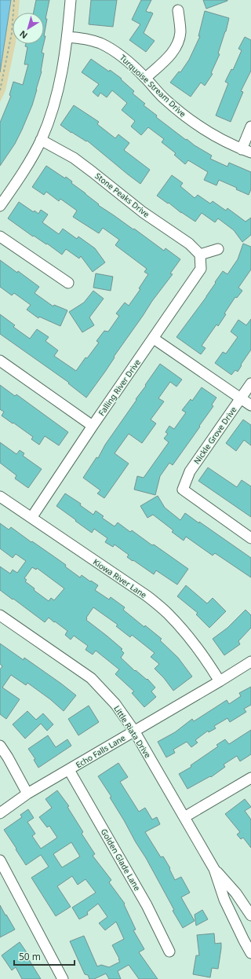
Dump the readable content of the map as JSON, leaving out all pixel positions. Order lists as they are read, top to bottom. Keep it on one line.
{"streets":{"street":["Turquoise Stream Drive","Stone Peaks Drive","Falling River Drive","Nickle Grove Drive","Kiowa River Lane","Little Riata Drive","Echo Falls Lane","Golden Glade Lane"]},"crossings":[["Stone Peaks Drive","Falling River Drive"],["Falling River Drive","Kiowa River Lane"],["Kiowa River Lane","Echo Falls Lane"],["Little Riata Drive","Echo Falls Lane"],["Echo Falls Lane","Golden Glade Lane"]],"scale_bar":"50 m","north":"bottom left"}
